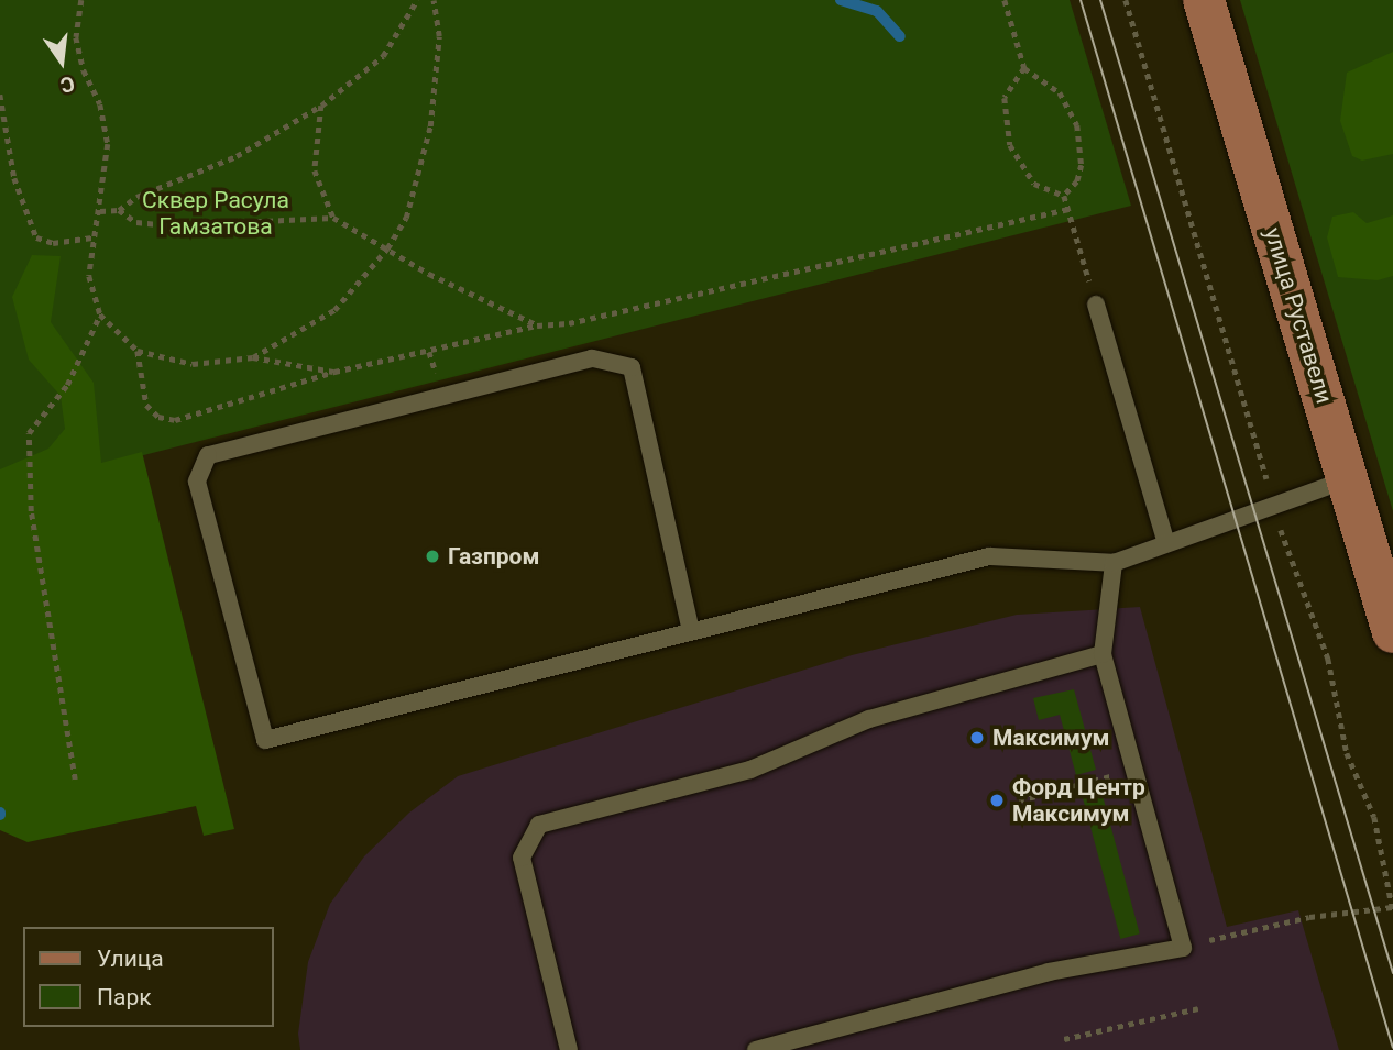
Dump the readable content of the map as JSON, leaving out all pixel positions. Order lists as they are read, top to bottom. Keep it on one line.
{"streets":{"main road":["улица Руставели"]},"parks":["Сквер Расула Гамзатова"],"places":["Газпром","Максимум","Форд Центр Максимум"],"legend":["Улица","Парк"],"north":"bottom"}
